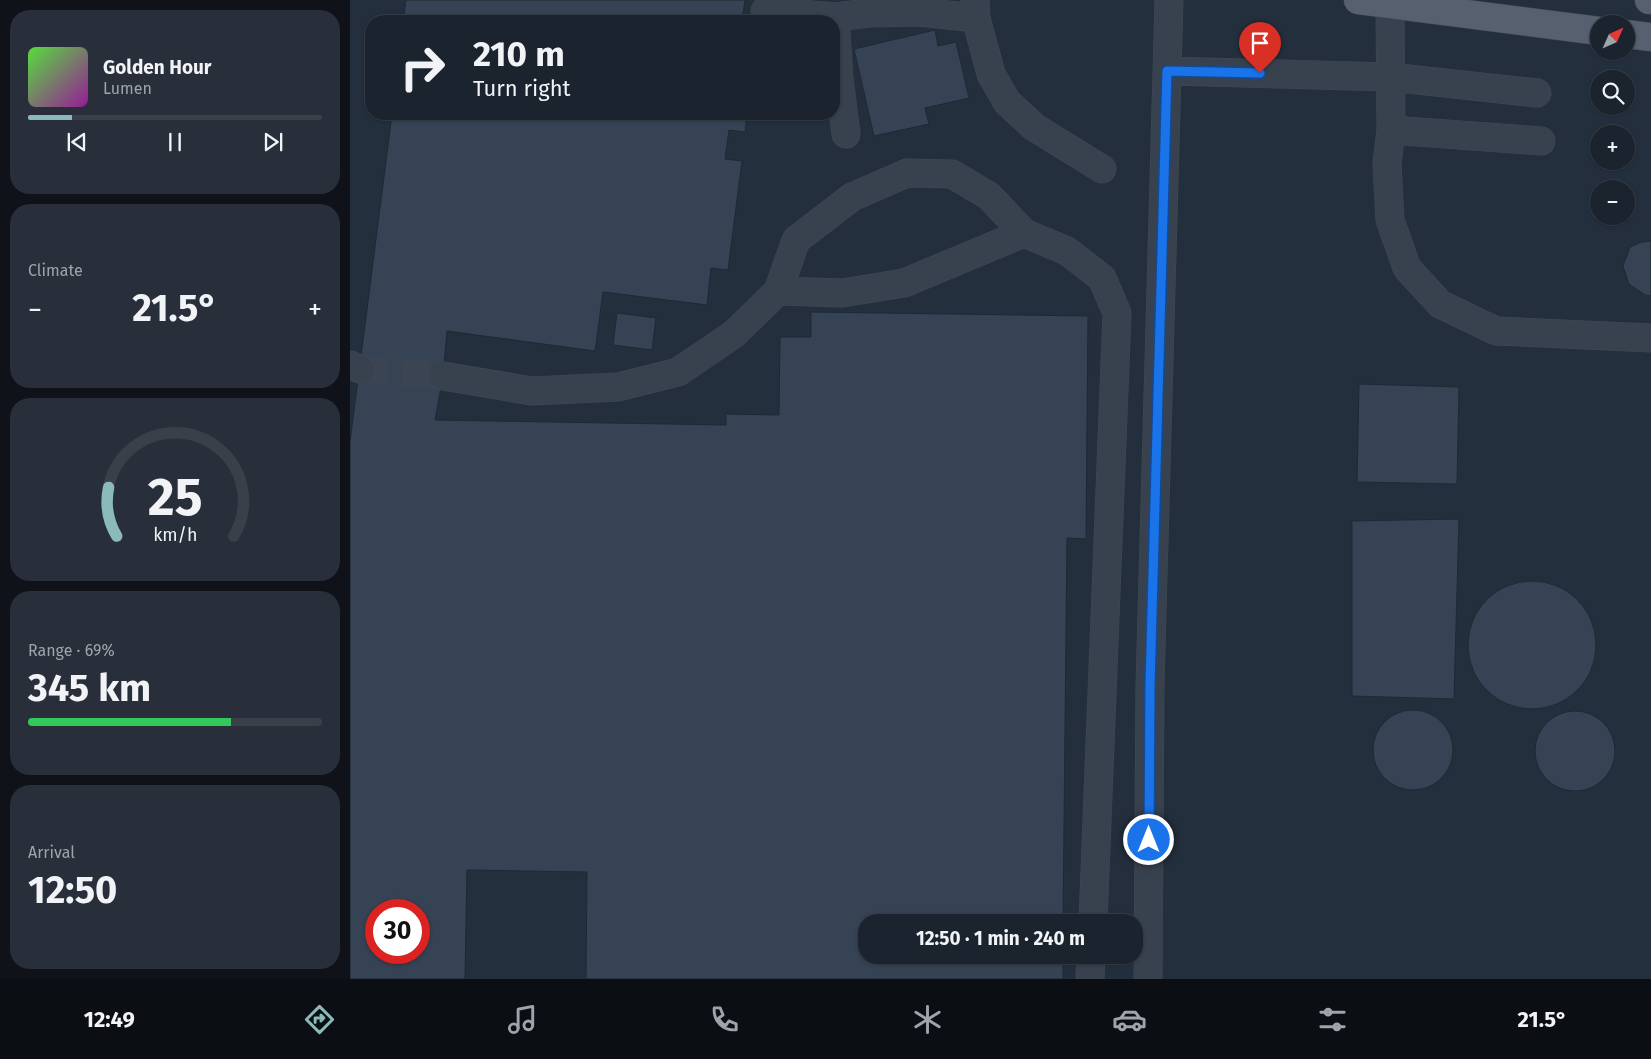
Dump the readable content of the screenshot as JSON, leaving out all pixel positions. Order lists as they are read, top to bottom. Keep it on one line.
{"north":"top right","page":{"map_buttons":["+","−"],"turn":["210 m","Turn right"],"song":["Golden Hour","Lumen"],"tile":["Climate",["Range · 69%","345 km"],["Arrival","12:50"]],"heat":["−","21.5°","+"],"limit":"30","trip":"12:50 · 1 min · 240 m","tabs":["12:49","21.5°"],"gauge":["25","km/h"]}}
